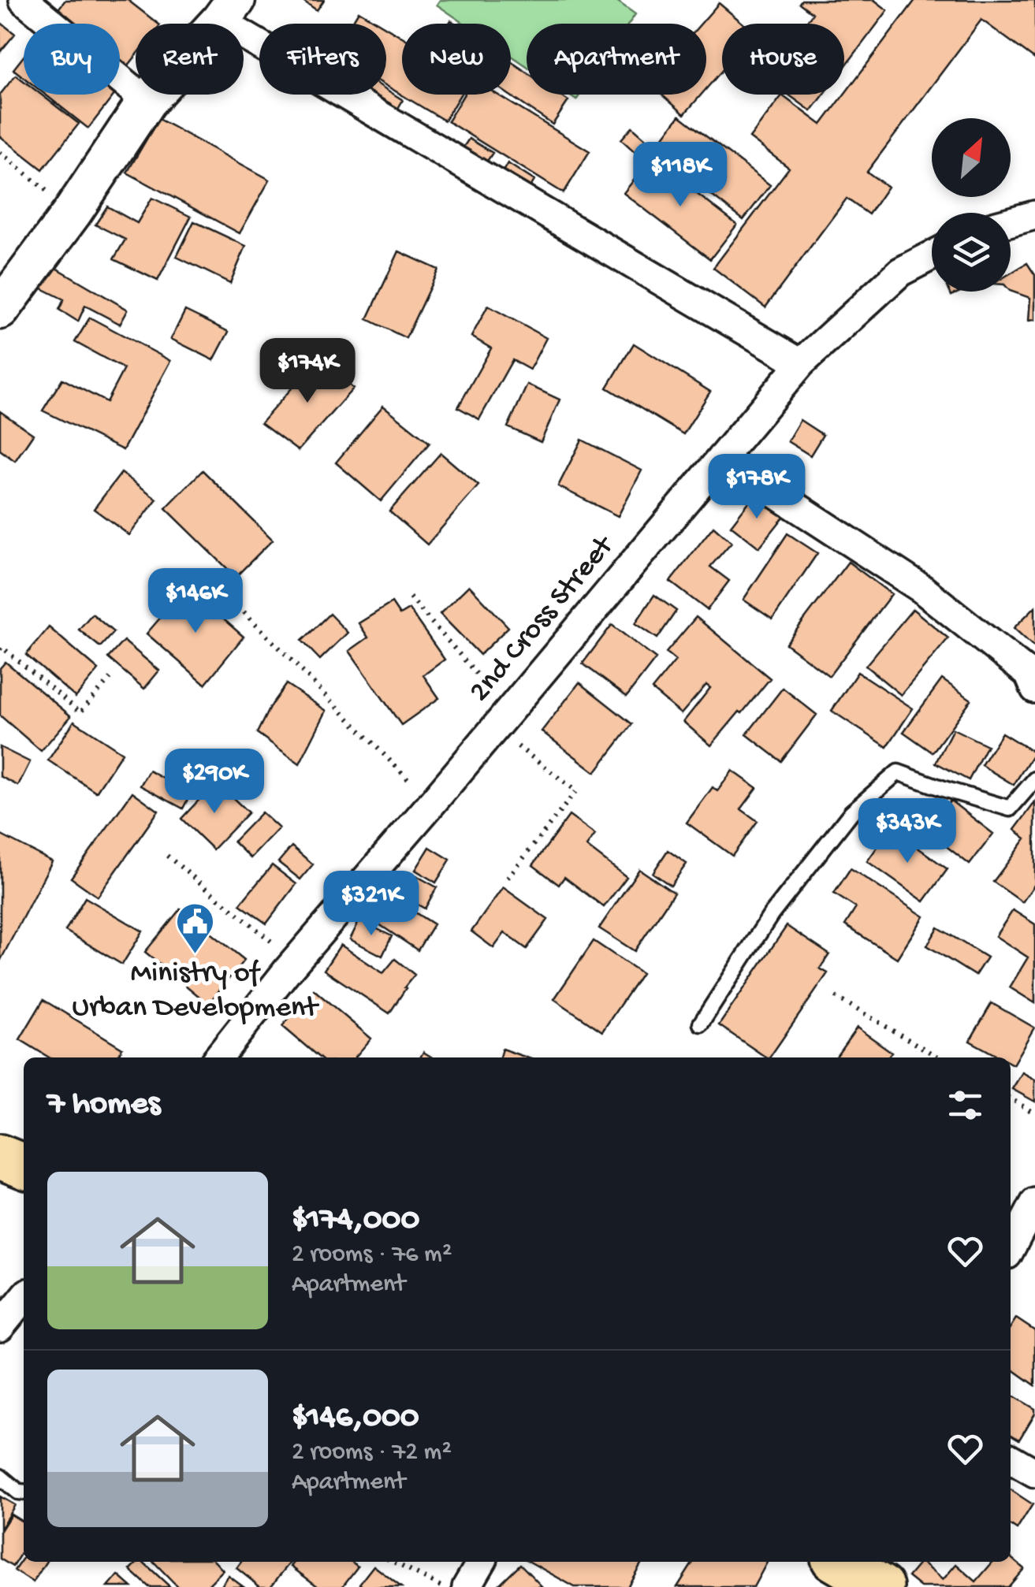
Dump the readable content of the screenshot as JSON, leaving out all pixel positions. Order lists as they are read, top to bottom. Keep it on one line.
{"streets":{"street":["2nd Cross Street"]},"places":{"public building":["Ministry of Urban Development"]},"north":"top right","page":{"chip":["Buy","Rent","Filters","New","Apartment","House"],"price":["$118K","$174K","$178K","$146K","$290K","$343K","$321K"],"heading":"7 homes","list":[{"name":"$174,000","note":"2 rooms · 76 m² · Apartment"},{"name":"$146,000","note":"2 rooms · 72 m² · Apartment"}]}}
